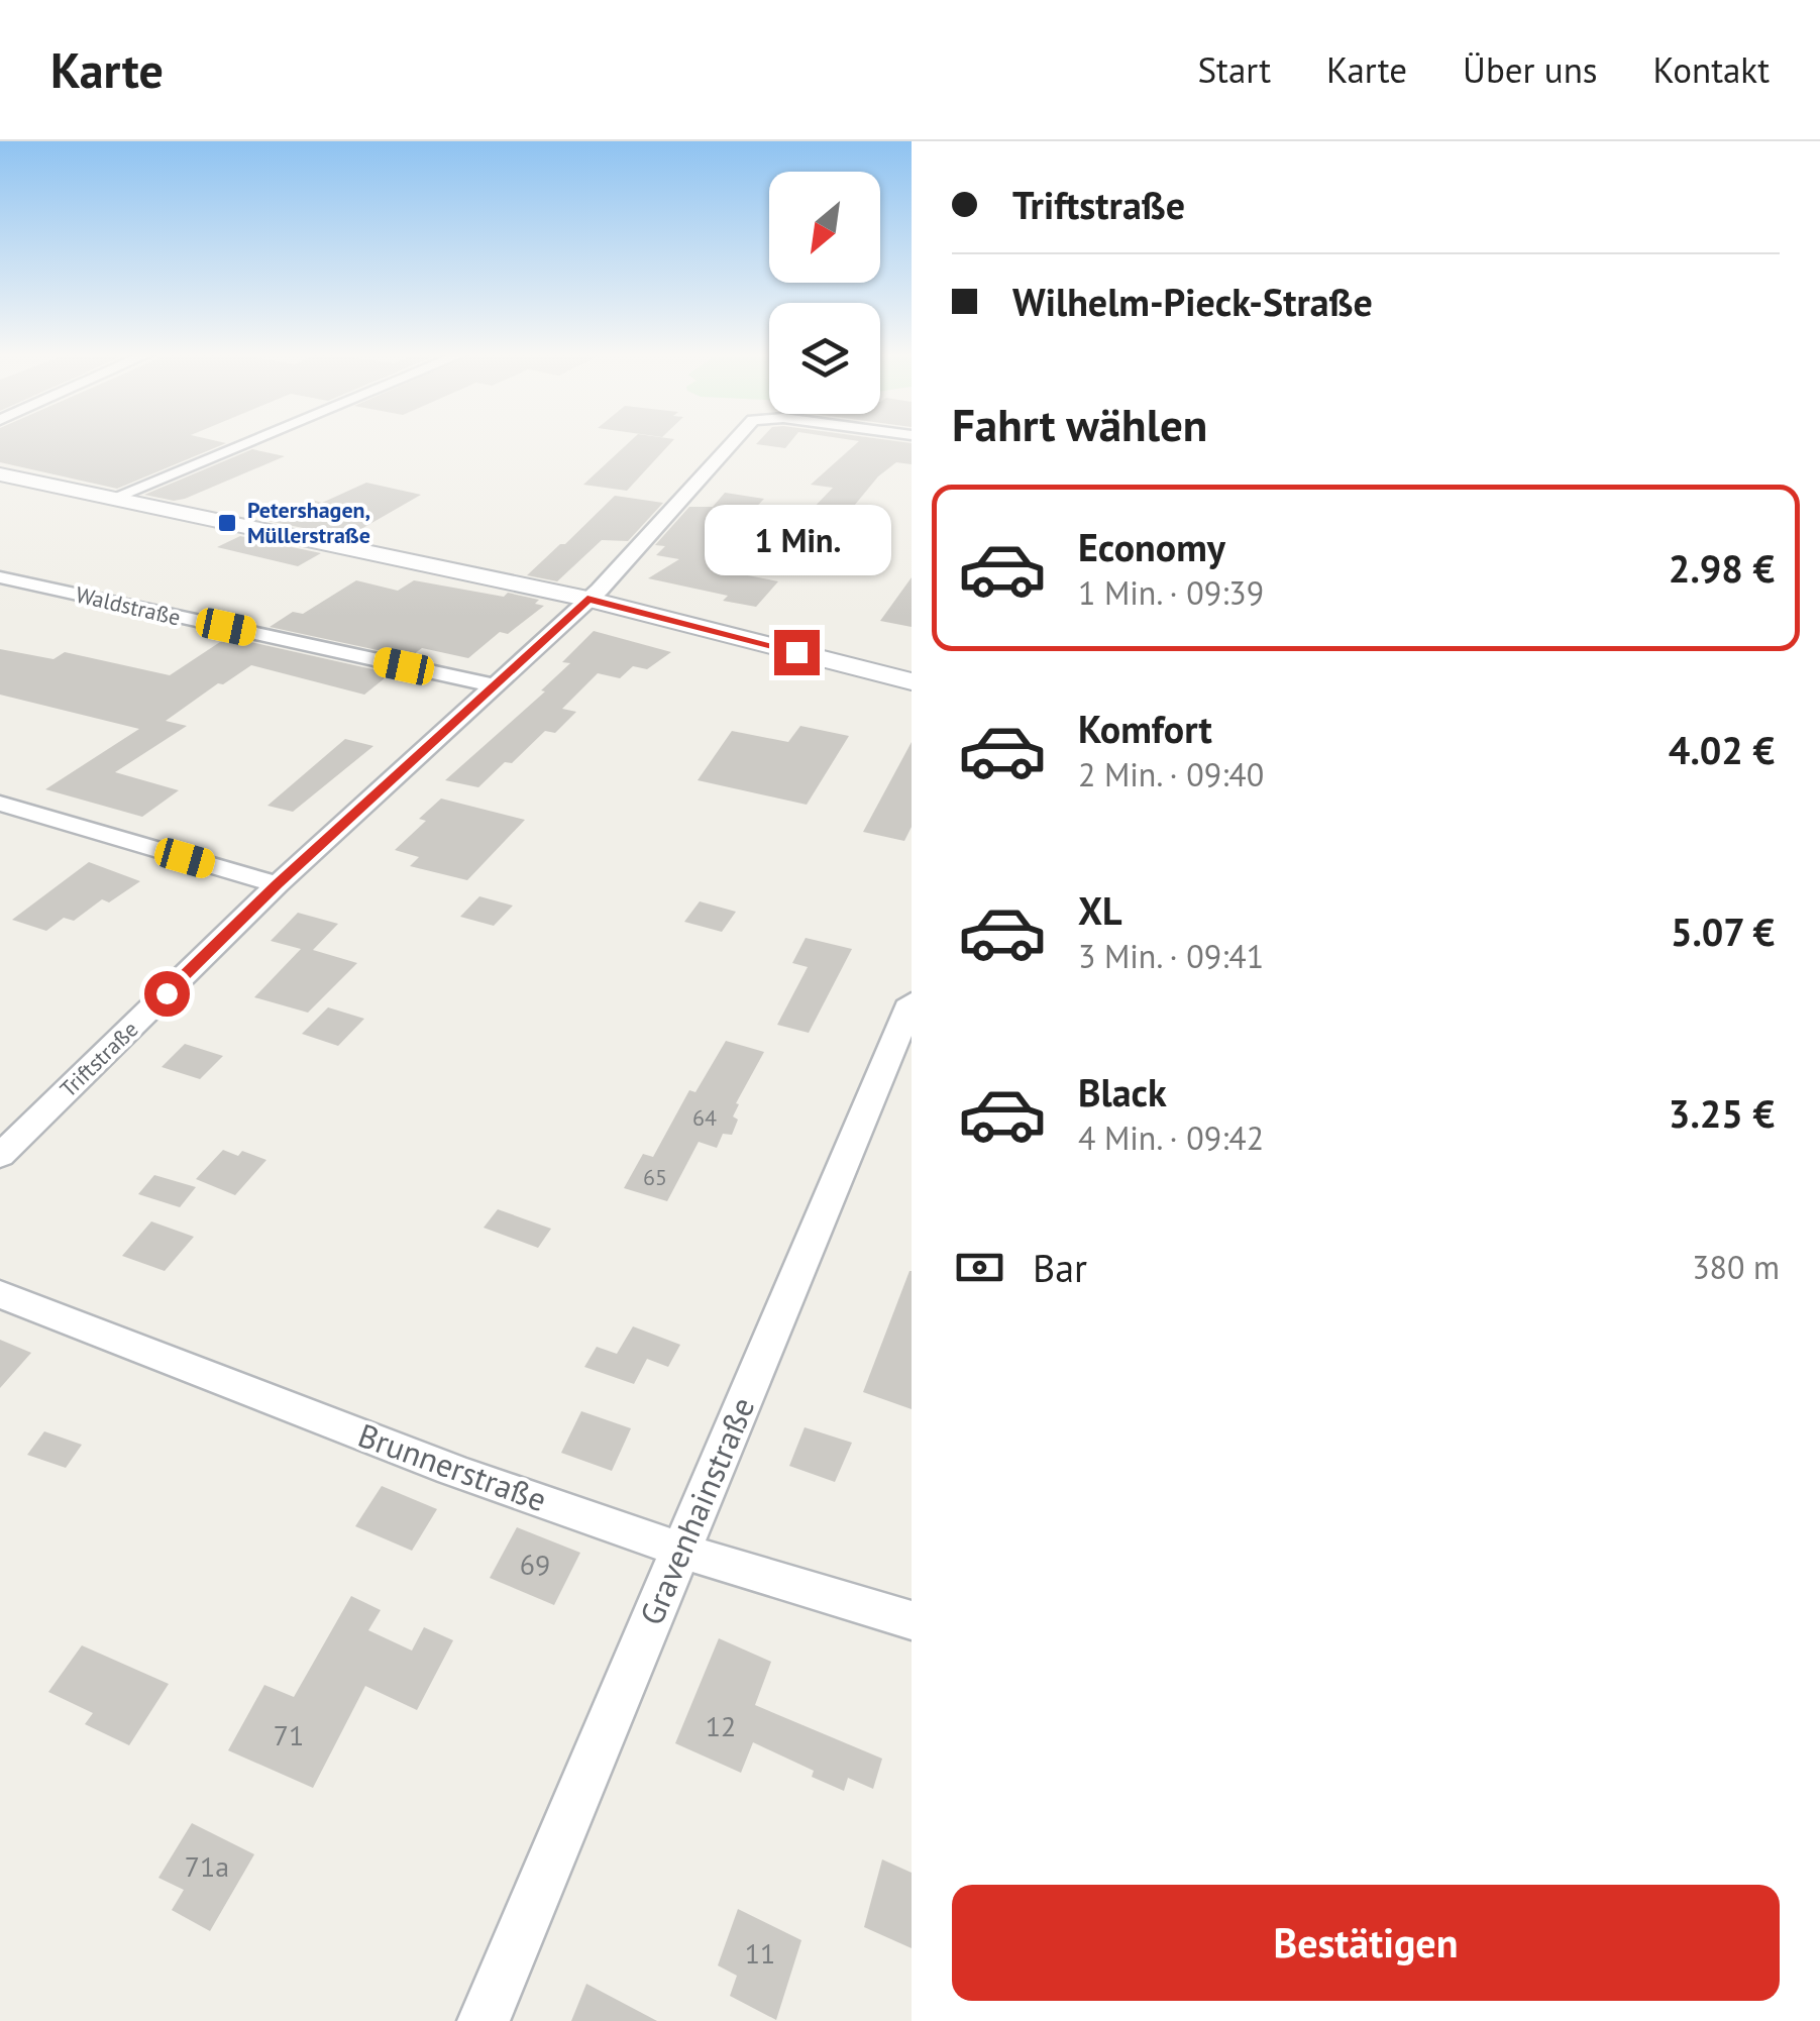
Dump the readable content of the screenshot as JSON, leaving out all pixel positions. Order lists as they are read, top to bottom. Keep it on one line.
{"streets":{"street":["Waldstraße","Triftstraße","Brunnerstraße","Gravenhainstraße"]},"crossings":[["Waldstraße","Triftstraße"],["Brunnerstraße","Gravenhainstraße"]],"places":{"transit":["Petershagen, Müllerstraße"]},"house_numbers":["64","65","69","12","71","71a","11"],"north":"bottom left","page":{"header":"Karte","nav":["Start","Karte","Über uns","Kontakt"],"banner":["Triftstraße","Wilhelm-Pieck-Straße"],"heading":"Fahrt wählen","list":[{"name":"Economy","note":"1 Min. · 09:39","value":"2.98 €"},{"name":"Komfort","note":"2 Min. · 09:40","value":"4.02 €"},{"name":"XL","note":"3 Min. · 09:41","value":"5.07 €"},{"name":"Black","note":"4 Min. · 09:42","value":"3.25 €"}],"bubble":"1 Min.","pay":["Bar","380 m"],"buttons":"Bestätigen"}}
